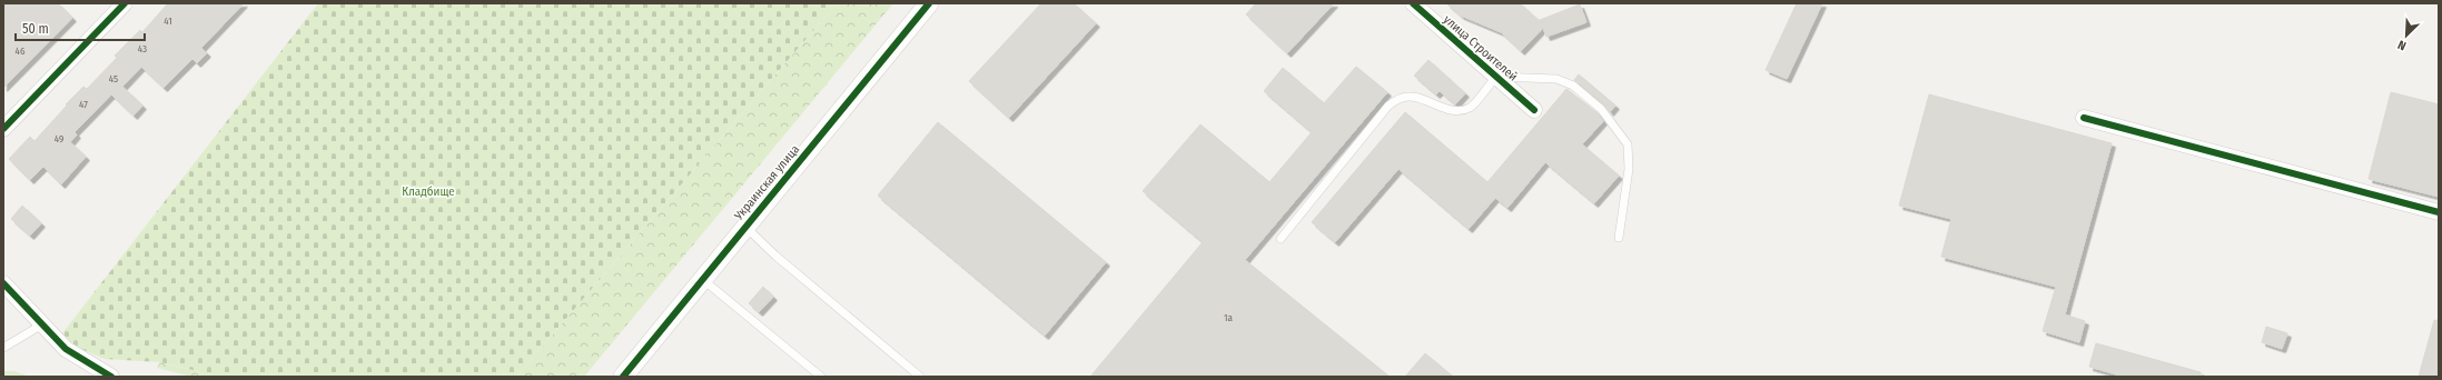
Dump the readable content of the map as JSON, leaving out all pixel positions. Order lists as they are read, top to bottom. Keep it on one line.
{"streets":{"street":["улица Строителей","Украинская улица"]},"parks":["Кладбище"],"house_numbers":["41","43","46","45","47","49","1а"],"scale_bar":"50 m","north":"bottom left"}
